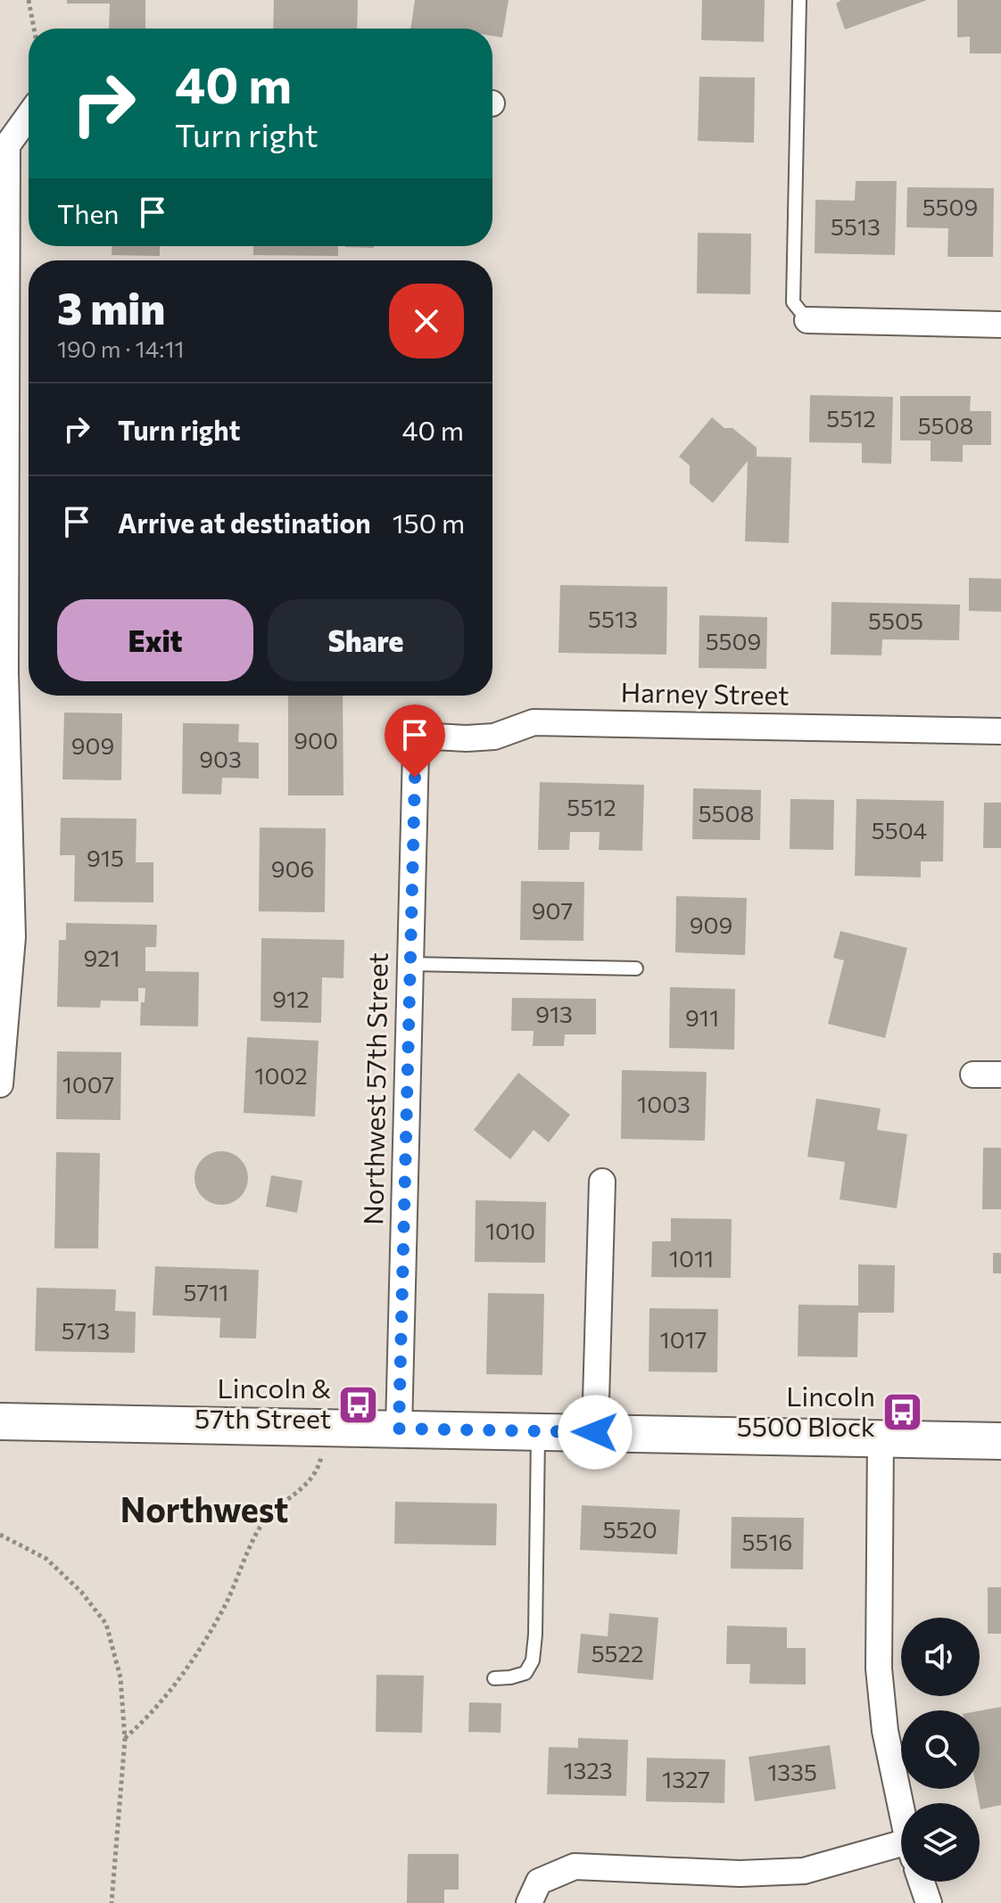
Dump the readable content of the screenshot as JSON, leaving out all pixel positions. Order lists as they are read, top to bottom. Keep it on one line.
{"streets":{"street":["Harney Street","Northwest 57th Street"]},"crossings":[["Harney Street","Northwest 57th Street"]],"districts":["Northwest"],"places":{"bus stop":["Lincoln & 57th Street","Lincoln 5500 Block"]},"house_numbers":["5509","5513","5512","5508","5513","5505","5509","900","909","903","5512","5508","5504","915","906","907","909","921","912","913","911","1002","1007","1003","1010","1011","5711","5713","1017","5520","5516","5522","1323","1335","1327"],"page":{"turn":["40 m","Turn right"],"then":"Then","heading":["3 min","190 m · 14:11"],"list":[{"name":"Turn right","value":"40 m"},{"name":"Arrive at destination","value":"150 m"}],"buttons":["Exit","Share"]}}
